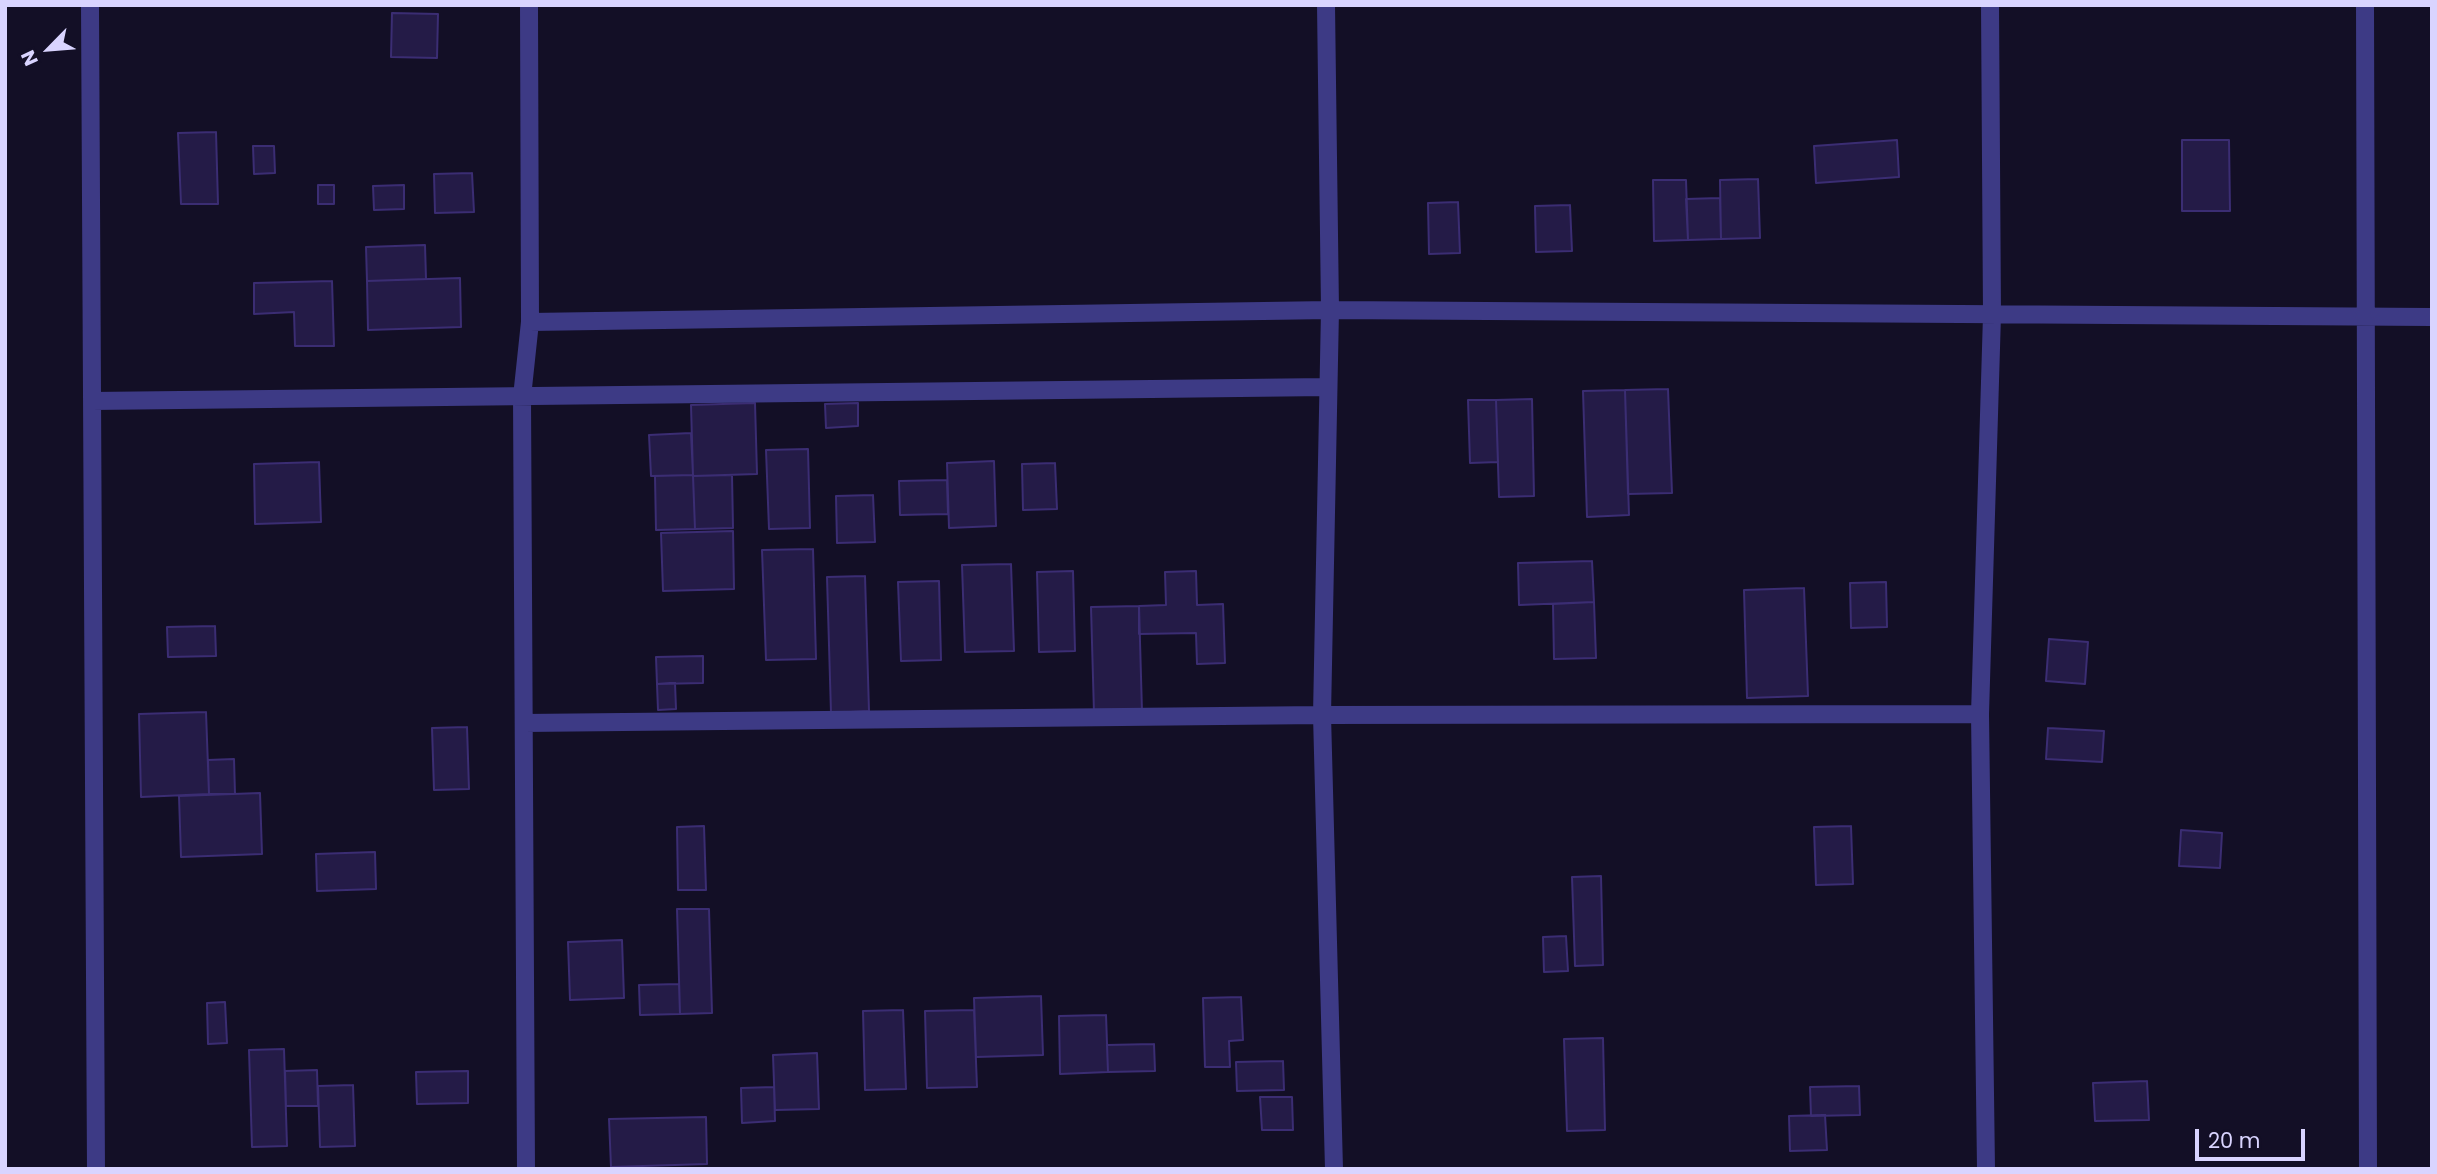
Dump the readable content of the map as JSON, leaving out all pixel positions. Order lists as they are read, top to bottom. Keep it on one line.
{"scale_bar":"20 m","north":"bottom left"}
